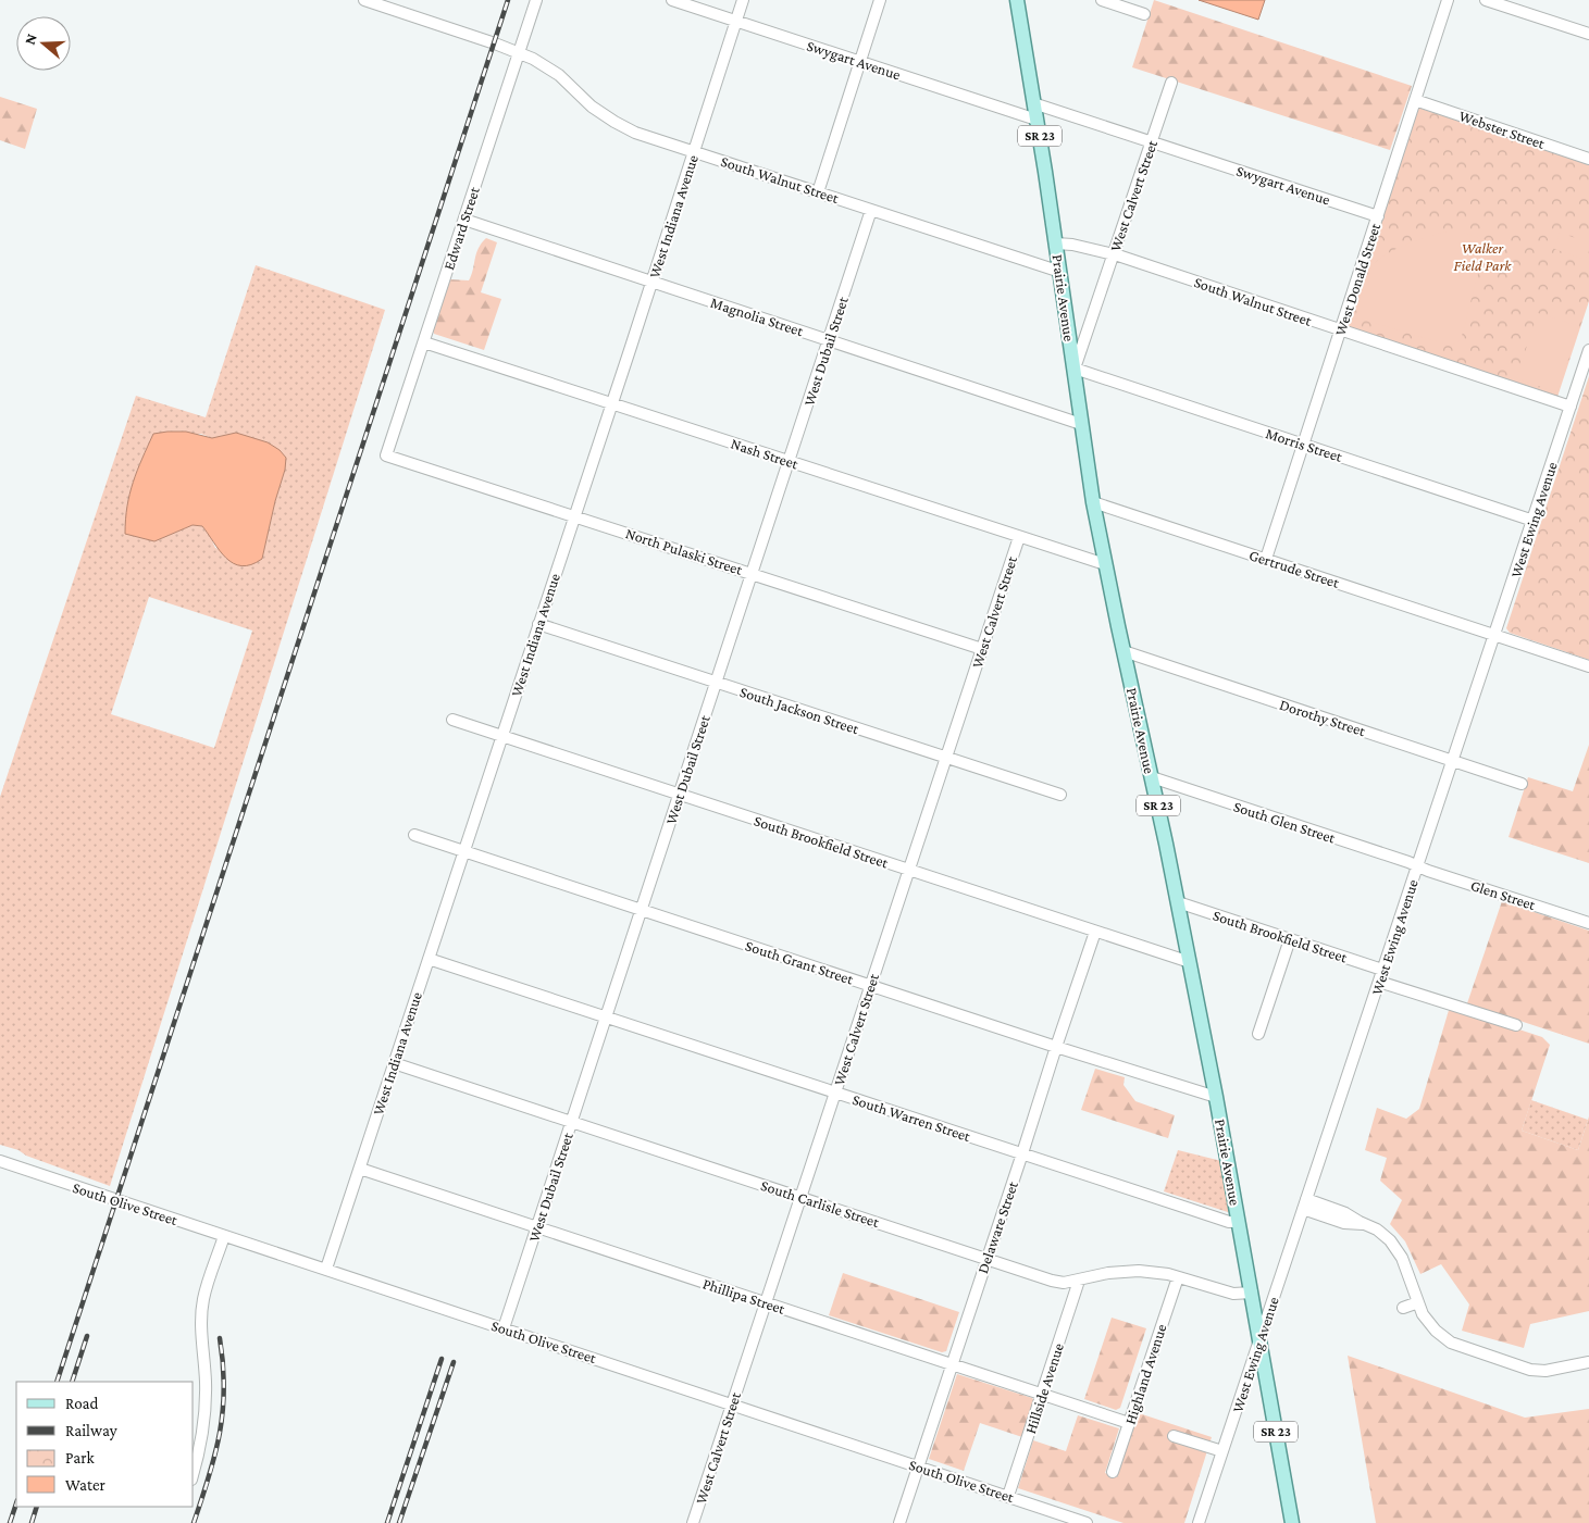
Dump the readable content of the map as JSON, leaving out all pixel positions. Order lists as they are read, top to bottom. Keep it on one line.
{"streets":{"main road":["SR 23","Prairie Avenue"],"street":["Swygart Avenue","Webster Street","South Walnut Street","West Calvert Street","West Indiana Avenue","Edward Street","West Donald Street","Magnolia Street","West Dubail Street","Morris Street","Nash Street","West Ewing Avenue","North Pulaski Street","Gertrude Street","South Jackson Street","Dorothy Street","South Glen Street","South Brookfield Street","Glen Street","South Grant Street","South Warren Street","South Olive Street","South Carlisle Street","Delaware Street","Phillipa Street","Highland Avenue","Hillside Avenue"]},"crossings":[["Swygart Avenue","West Calvert Street"],["Swygart Avenue","West Indiana Avenue"],["Swygart Avenue","West Donald Street"],["Swygart Avenue","Prairie Avenue"],["Webster Street","West Donald Street"],["South Walnut Street","West Calvert Street"],["South Walnut Street","West Indiana Avenue"],["South Walnut Street","Edward Street"],["South Walnut Street","West Donald Street"],["South Walnut Street","Prairie Avenue"],["South Walnut Street","West Dubail Street"],["South Walnut Street","West Ewing Avenue"],["West Calvert Street","Prairie Avenue"],["West Calvert Street","Morris Street"],["West Calvert Street","Nash Street"],["West Calvert Street","North Pulaski Street"],["West Calvert Street","South Jackson Street"],["West Calvert Street","South Brookfield Street"],["West Calvert Street","South Grant Street"],["West Calvert Street","South Warren Street"],["West Calvert Street","South Olive Street"],["West Calvert Street","South Carlisle Street"],["West Calvert Street","Phillipa Street"],["West Indiana Avenue","Magnolia Street"],["West Indiana Avenue","Nash Street"],["West Indiana Avenue","North Pulaski Street"],["West Indiana Avenue","South Jackson Street"],["West Indiana Avenue","South Brookfield Street"],["West Indiana Avenue","South Grant Street"],["West Indiana Avenue","South Warren Street"],["West Indiana Avenue","South Olive Street"],["West Indiana Avenue","South Carlisle Street"],["West Indiana Avenue","Phillipa Street"],["Edward Street","Magnolia Street"],["Edward Street","Nash Street"],["Edward Street","North Pulaski Street"],["West Donald Street","Morris Street"],["West Donald Street","Gertrude Street"],["Prairie Avenue","Magnolia Street"],["Prairie Avenue","Morris Street"],["Prairie Avenue","Nash Street"],["Prairie Avenue","West Ewing Avenue"],["Prairie Avenue","Gertrude Street"],["Prairie Avenue","Dorothy Street"],["Prairie Avenue","South Glen Street"],["Prairie Avenue","South Brookfield Street"],["Prairie Avenue","South Grant Street"],["Prairie Avenue","South Warren Street"],["Prairie Avenue","South Carlisle Street"],["Magnolia Street","West Dubail Street"],["West Dubail Street","Nash Street"],["West Dubail Street","North Pulaski Street"],["West Dubail Street","South Jackson Street"],["West Dubail Street","South Brookfield Street"],["West Dubail Street","South Grant Street"],["West Dubail Street","South Warren Street"],["West Dubail Street","South Olive Street"],["West Dubail Street","South Carlisle Street"],["West Dubail Street","Phillipa Street"],["Morris Street","West Ewing Avenue"],["West Ewing Avenue","Gertrude Street"],["West Ewing Avenue","Dorothy Street"],["West Ewing Avenue","South Glen Street"],["West Ewing Avenue","South Brookfield Street"],["West Ewing Avenue","Glen Street"],["South Glen Street","Glen Street"],["South Brookfield Street","Delaware Street"],["South Grant Street","Delaware Street"],["South Warren Street","Delaware Street"],["South Olive Street","Delaware Street"],["South Olive Street","Hillside Avenue"],["South Carlisle Street","Delaware Street"],["South Carlisle Street","Highland Avenue"],["South Carlisle Street","Hillside Avenue"],["Delaware Street","Phillipa Street"],["Phillipa Street","Highland Avenue"],["Phillipa Street","Hillside Avenue"]],"parks":["Walker Field Park"],"legend":["Road","Railway","Park","Water"],"north":"left"}
